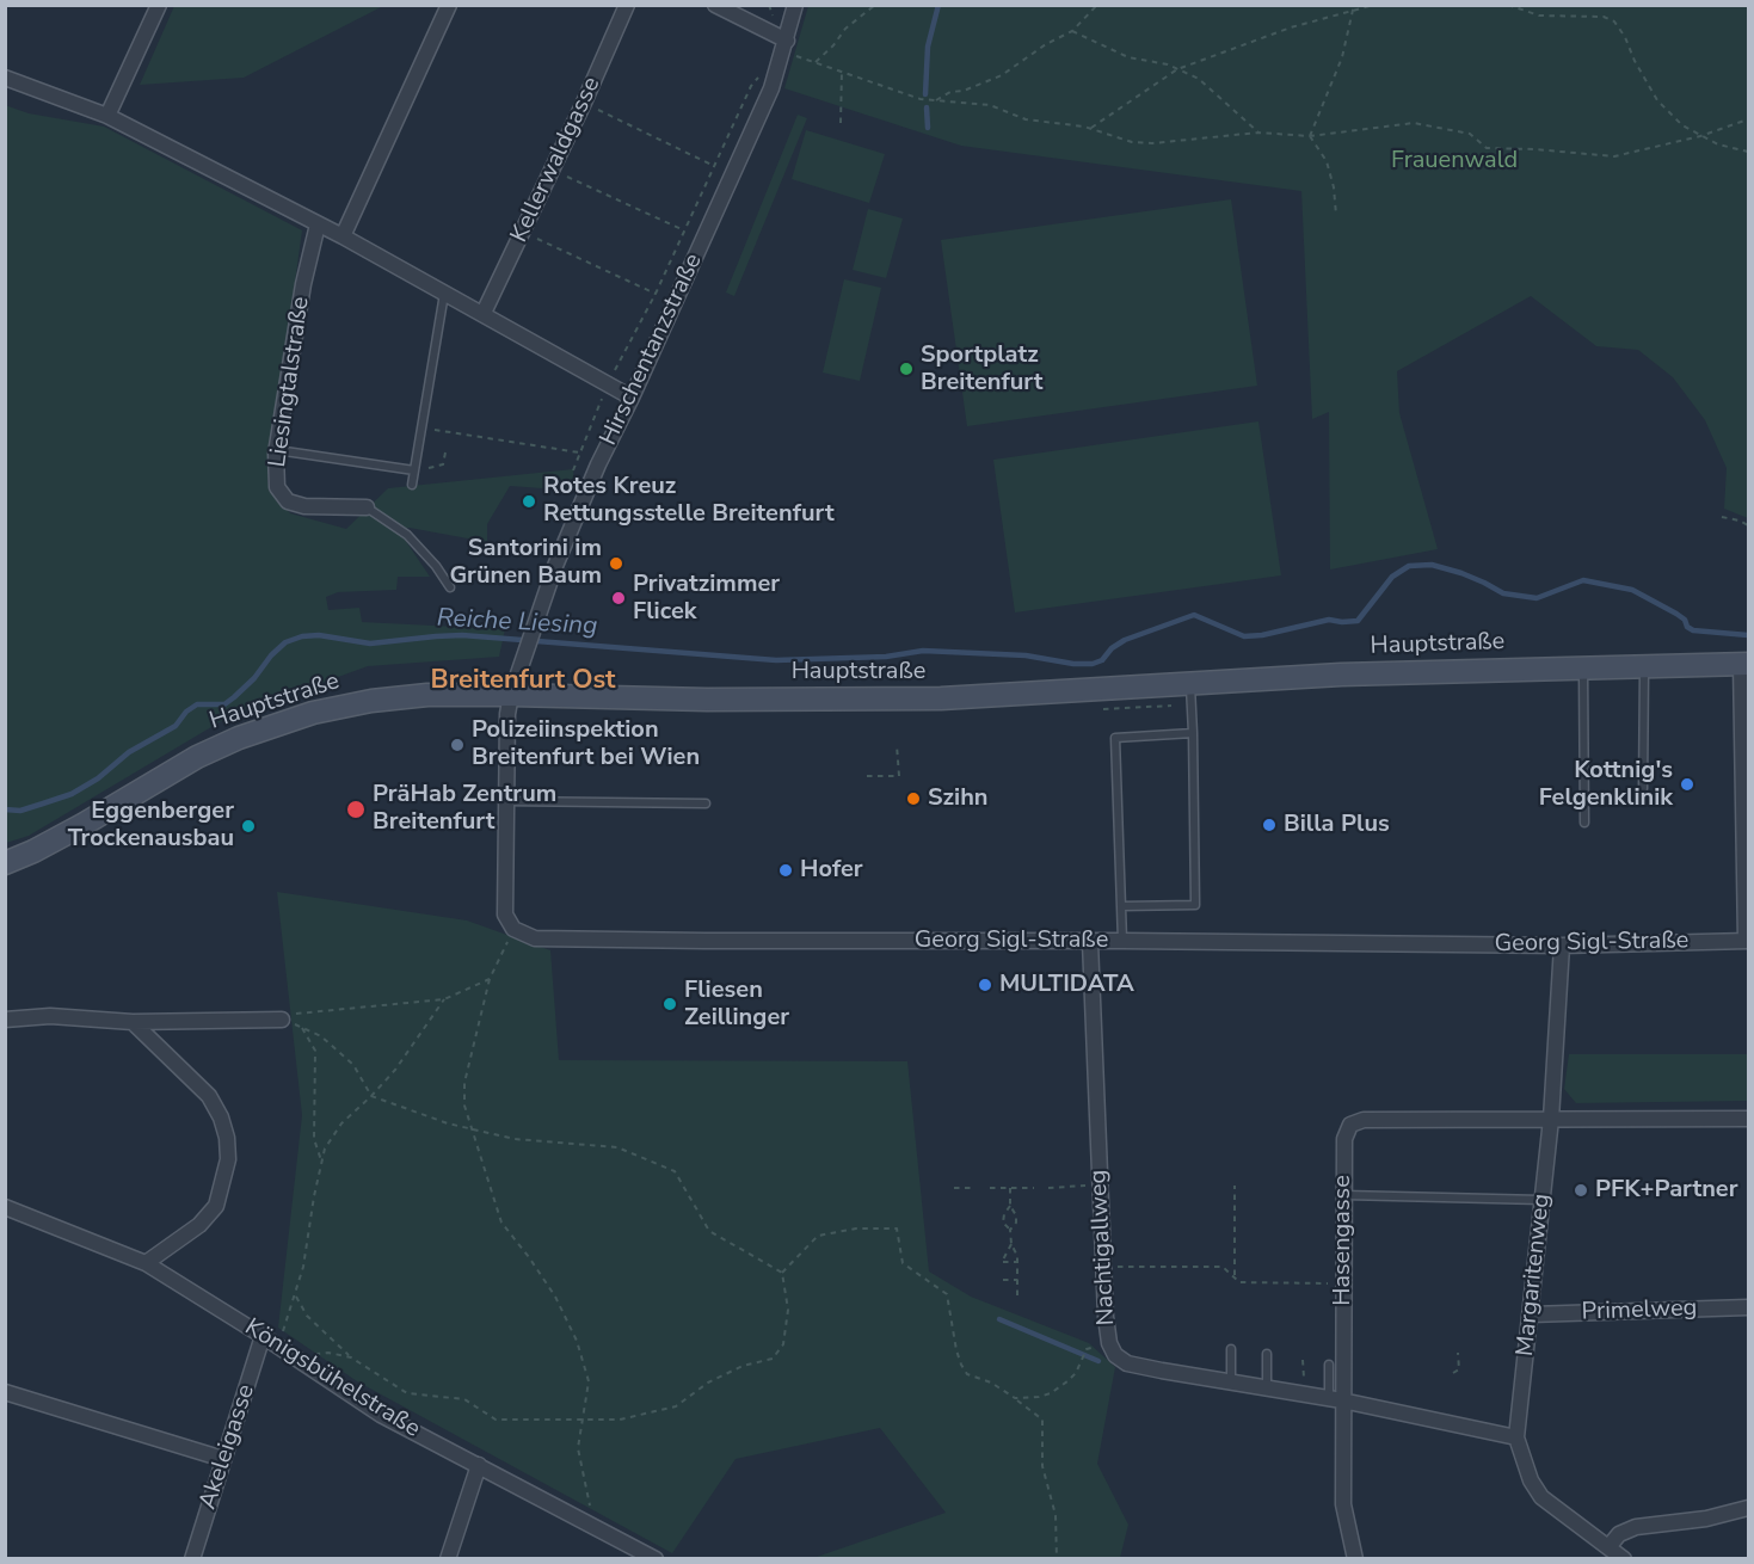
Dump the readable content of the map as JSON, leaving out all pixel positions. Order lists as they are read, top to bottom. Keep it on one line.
{"streets":{"main road":["Hauptstraße"],"street":["Kellerwaldgasse","Hirschentanzstraße","Liesingtalstraße","Georg Sigl-Straße","Hasengasse","Nachtigallweg","Margaritenweg","Primelweg","Königsbühelstraße","Akeleigasse"]},"crossings":[["Hirschentanzstraße","Hauptstraße"],["Georg Sigl-Straße","Nachtigallweg"],["Georg Sigl-Straße","Margaritenweg"],["Hasengasse","Nachtigallweg"],["Hasengasse","Margaritenweg"],["Nachtigallweg","Margaritenweg"],["Margaritenweg","Primelweg"],["Königsbühelstraße","Akeleigasse"]],"districts":["Breitenfurt Ost"],"water":["Reiche Liesing"],"parks":["Frauenwald"],"places":["Sportplatz Breitenfurt","Rotes Kreuz Rettungsstelle Breitenfurt","Santorini im Grünen Baum","Privatzimmer Flicek","Polizeiinspektion Breitenfurt bei Wien","Kottnig's Felgenklinik","Szihn","PräHab Zentrum Breitenfurt","Billa Plus","Eggenberger Trockenausbau","Hofer","MULTIDATA","Fliesen Zeillinger","PFK+Partner"]}
